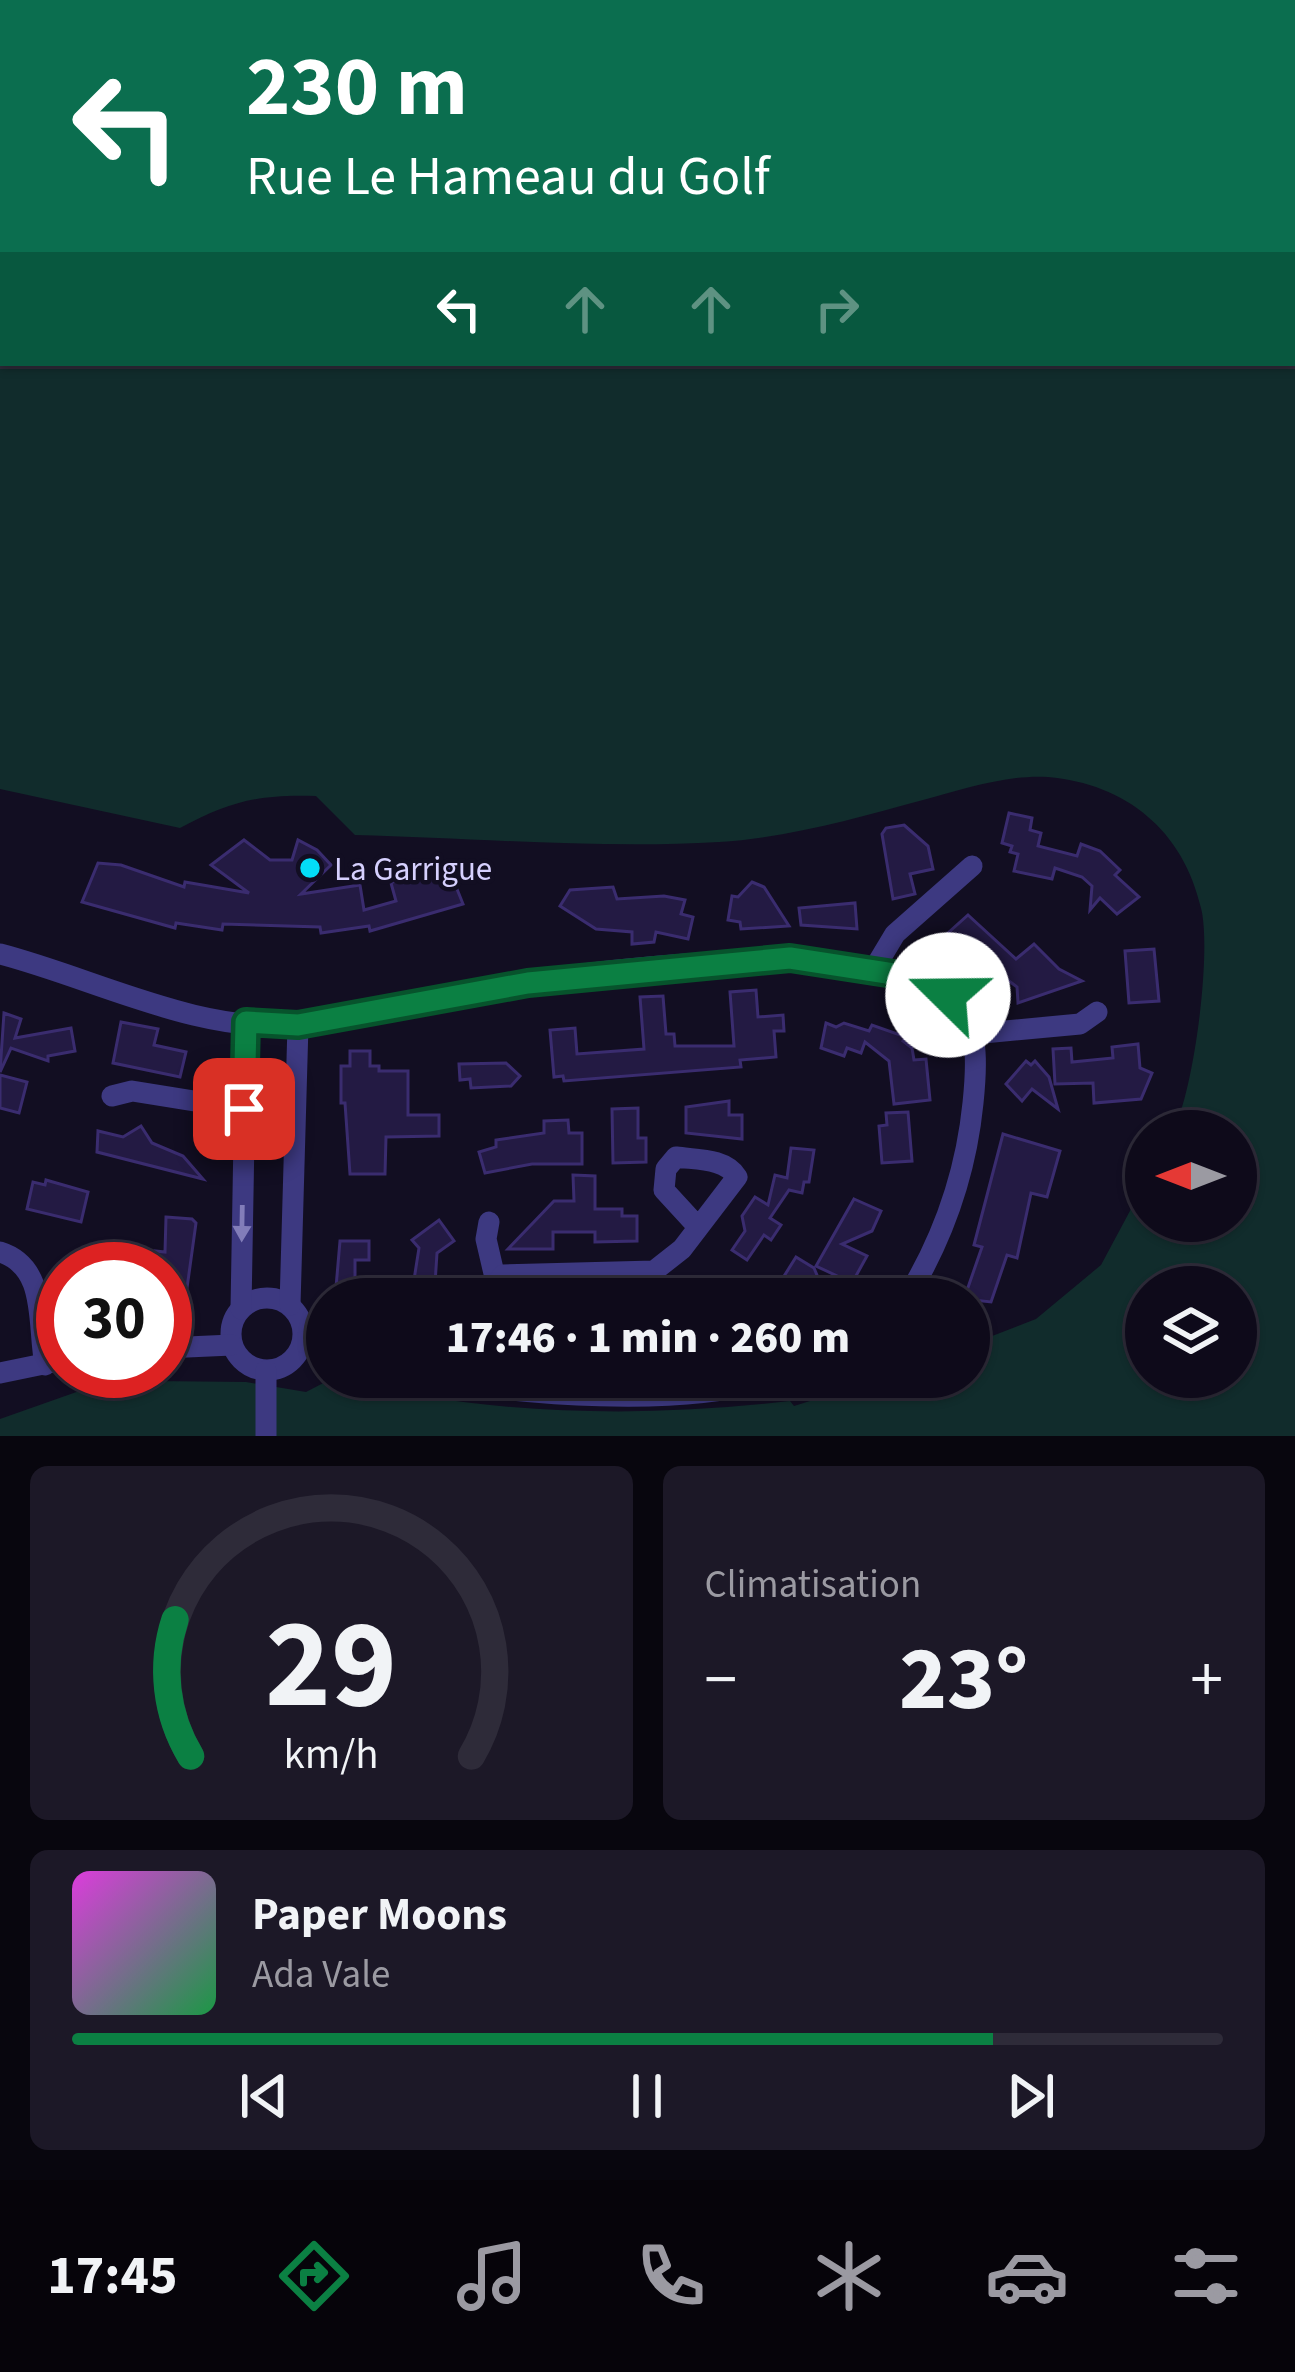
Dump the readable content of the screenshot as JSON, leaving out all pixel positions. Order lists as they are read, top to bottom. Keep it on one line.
{"places":["La Garrigue"],"north":"left","page":{"turn":["230 m","Rue Le Hameau du Golf"],"limit":"30","trip":"17:46 · 1 min · 260 m","tile":"Climatisation","heat":["−","23°","+"],"song":["Paper Moons","Ada Vale"],"tabs":"17:45","gauge":["29","km/h"]}}
